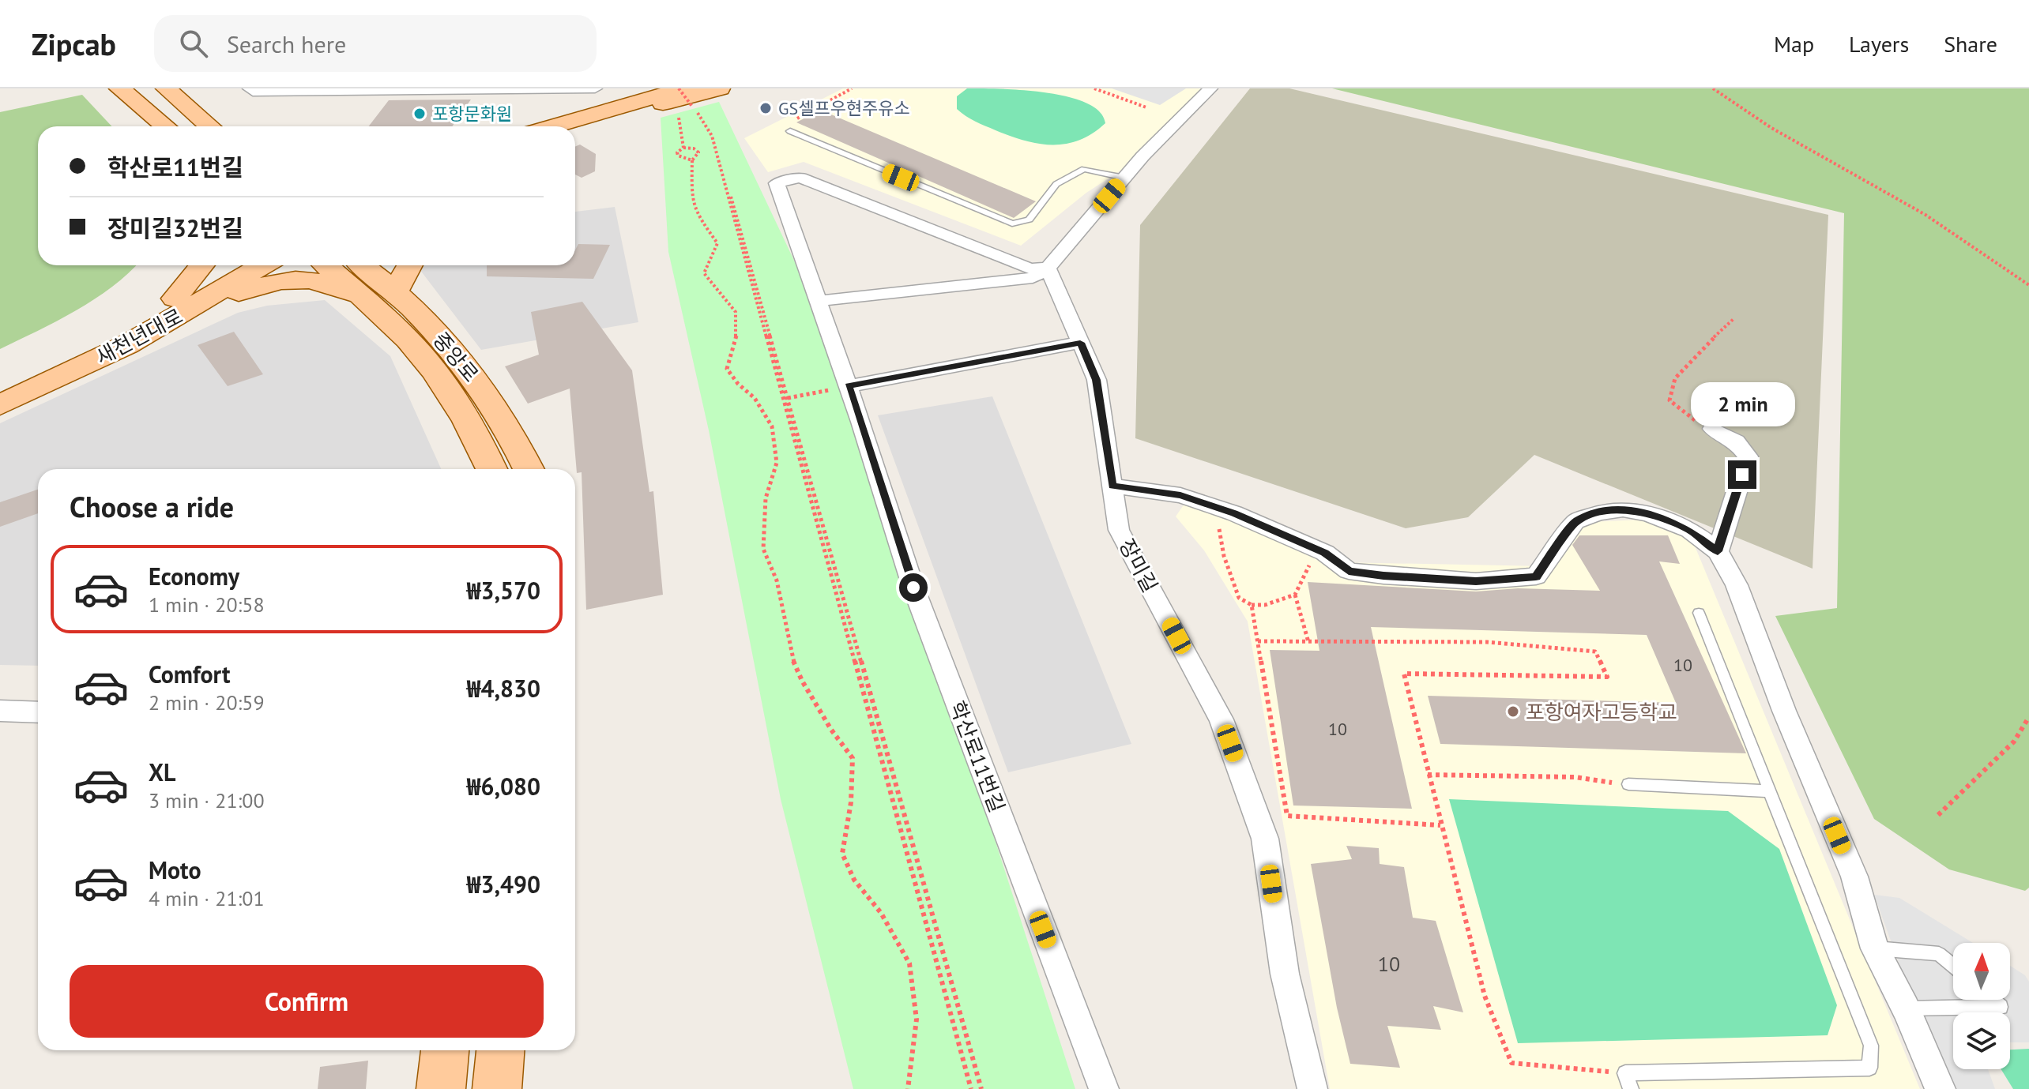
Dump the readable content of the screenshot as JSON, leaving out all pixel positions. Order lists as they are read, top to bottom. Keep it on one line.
{"streets":{"main road":["새천년대로","중앙로"],"street":["장미길","학산로11번길"]},"crossings":[["장미길","학산로11번길"]],"places":["GS셀프우현주유소","포항문화원","포항여자고등학교"],"house_numbers":["10","10","10"],"north":"top","page":{"header":"Zipcab","search":"Search here","nav":["Map","Layers","Share"],"banner":["학산로11번길","장미길32번길"],"bubble":"2 min","heading":"Choose a ride","list":[{"name":"Economy","note":"1 min · 20:58","value":"₩3,570"},{"name":"Comfort","note":"2 min · 20:59","value":"₩4,830"},{"name":"XL","note":"3 min · 21:00","value":"₩6,080"},{"name":"Moto","note":"4 min · 21:01","value":"₩3,490"}],"buttons":"Confirm"}}
